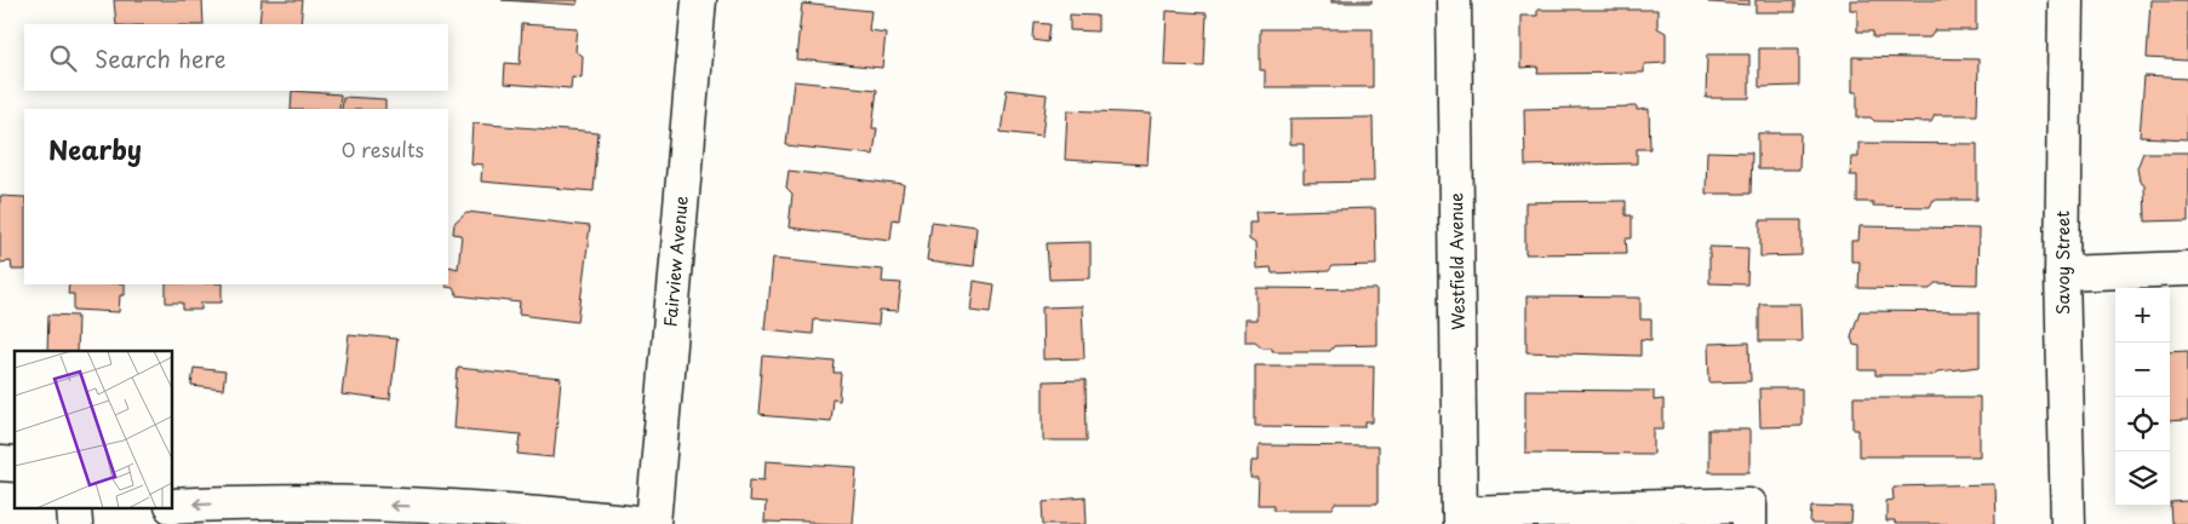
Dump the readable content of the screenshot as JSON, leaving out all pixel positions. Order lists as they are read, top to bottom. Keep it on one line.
{"streets":{"street":["Fairview Avenue","Westfield Avenue","Savoy Street"]},"page":{"search":"Search here","heading":["Nearby","0 results"],"map_buttons":["+","−"]}}
